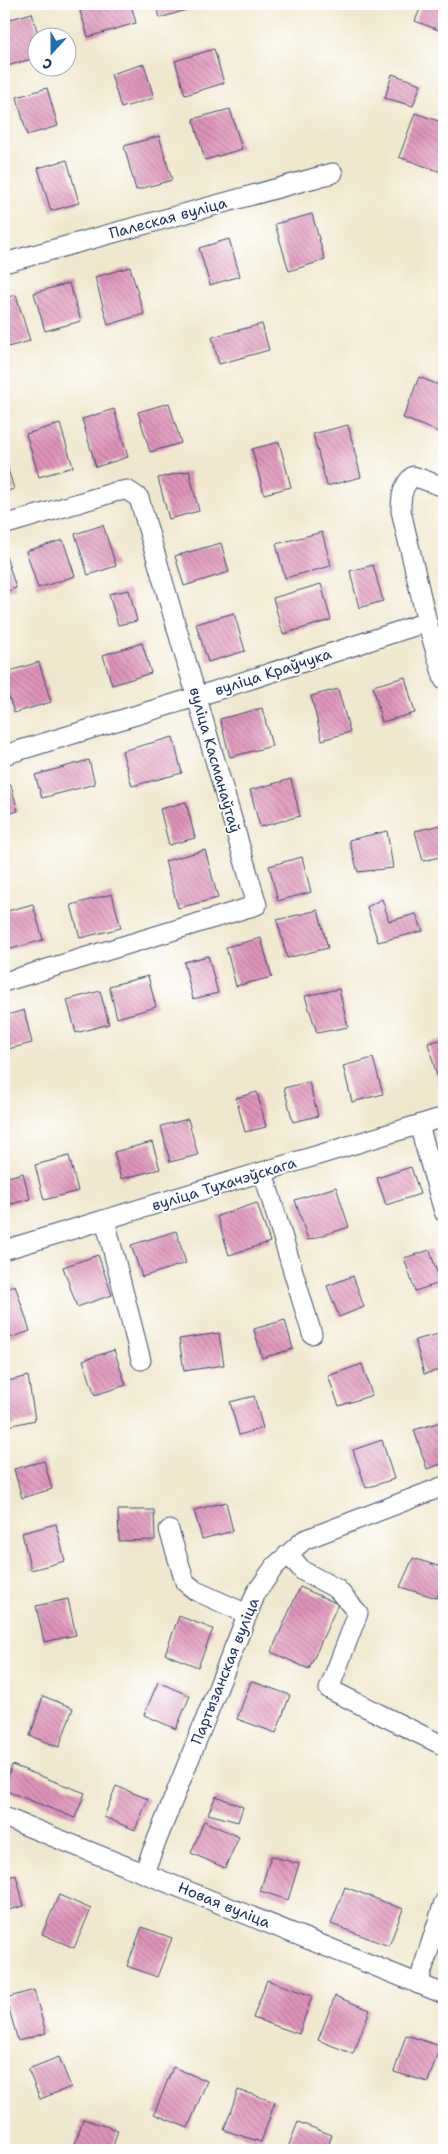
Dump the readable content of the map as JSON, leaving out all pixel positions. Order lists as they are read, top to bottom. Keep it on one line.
{"streets":{"street":["Палеская вуліца","вуліца Краўчука","вуліца Касманаўтаў","вуліца Тухачэўскага","Партызанская вуліца","Новая вуліца"]},"crossings":[["вуліца Краўчука","вуліца Касманаўтаў"],["Партызанская вуліца","Новая вуліца"]],"north":"bottom"}
